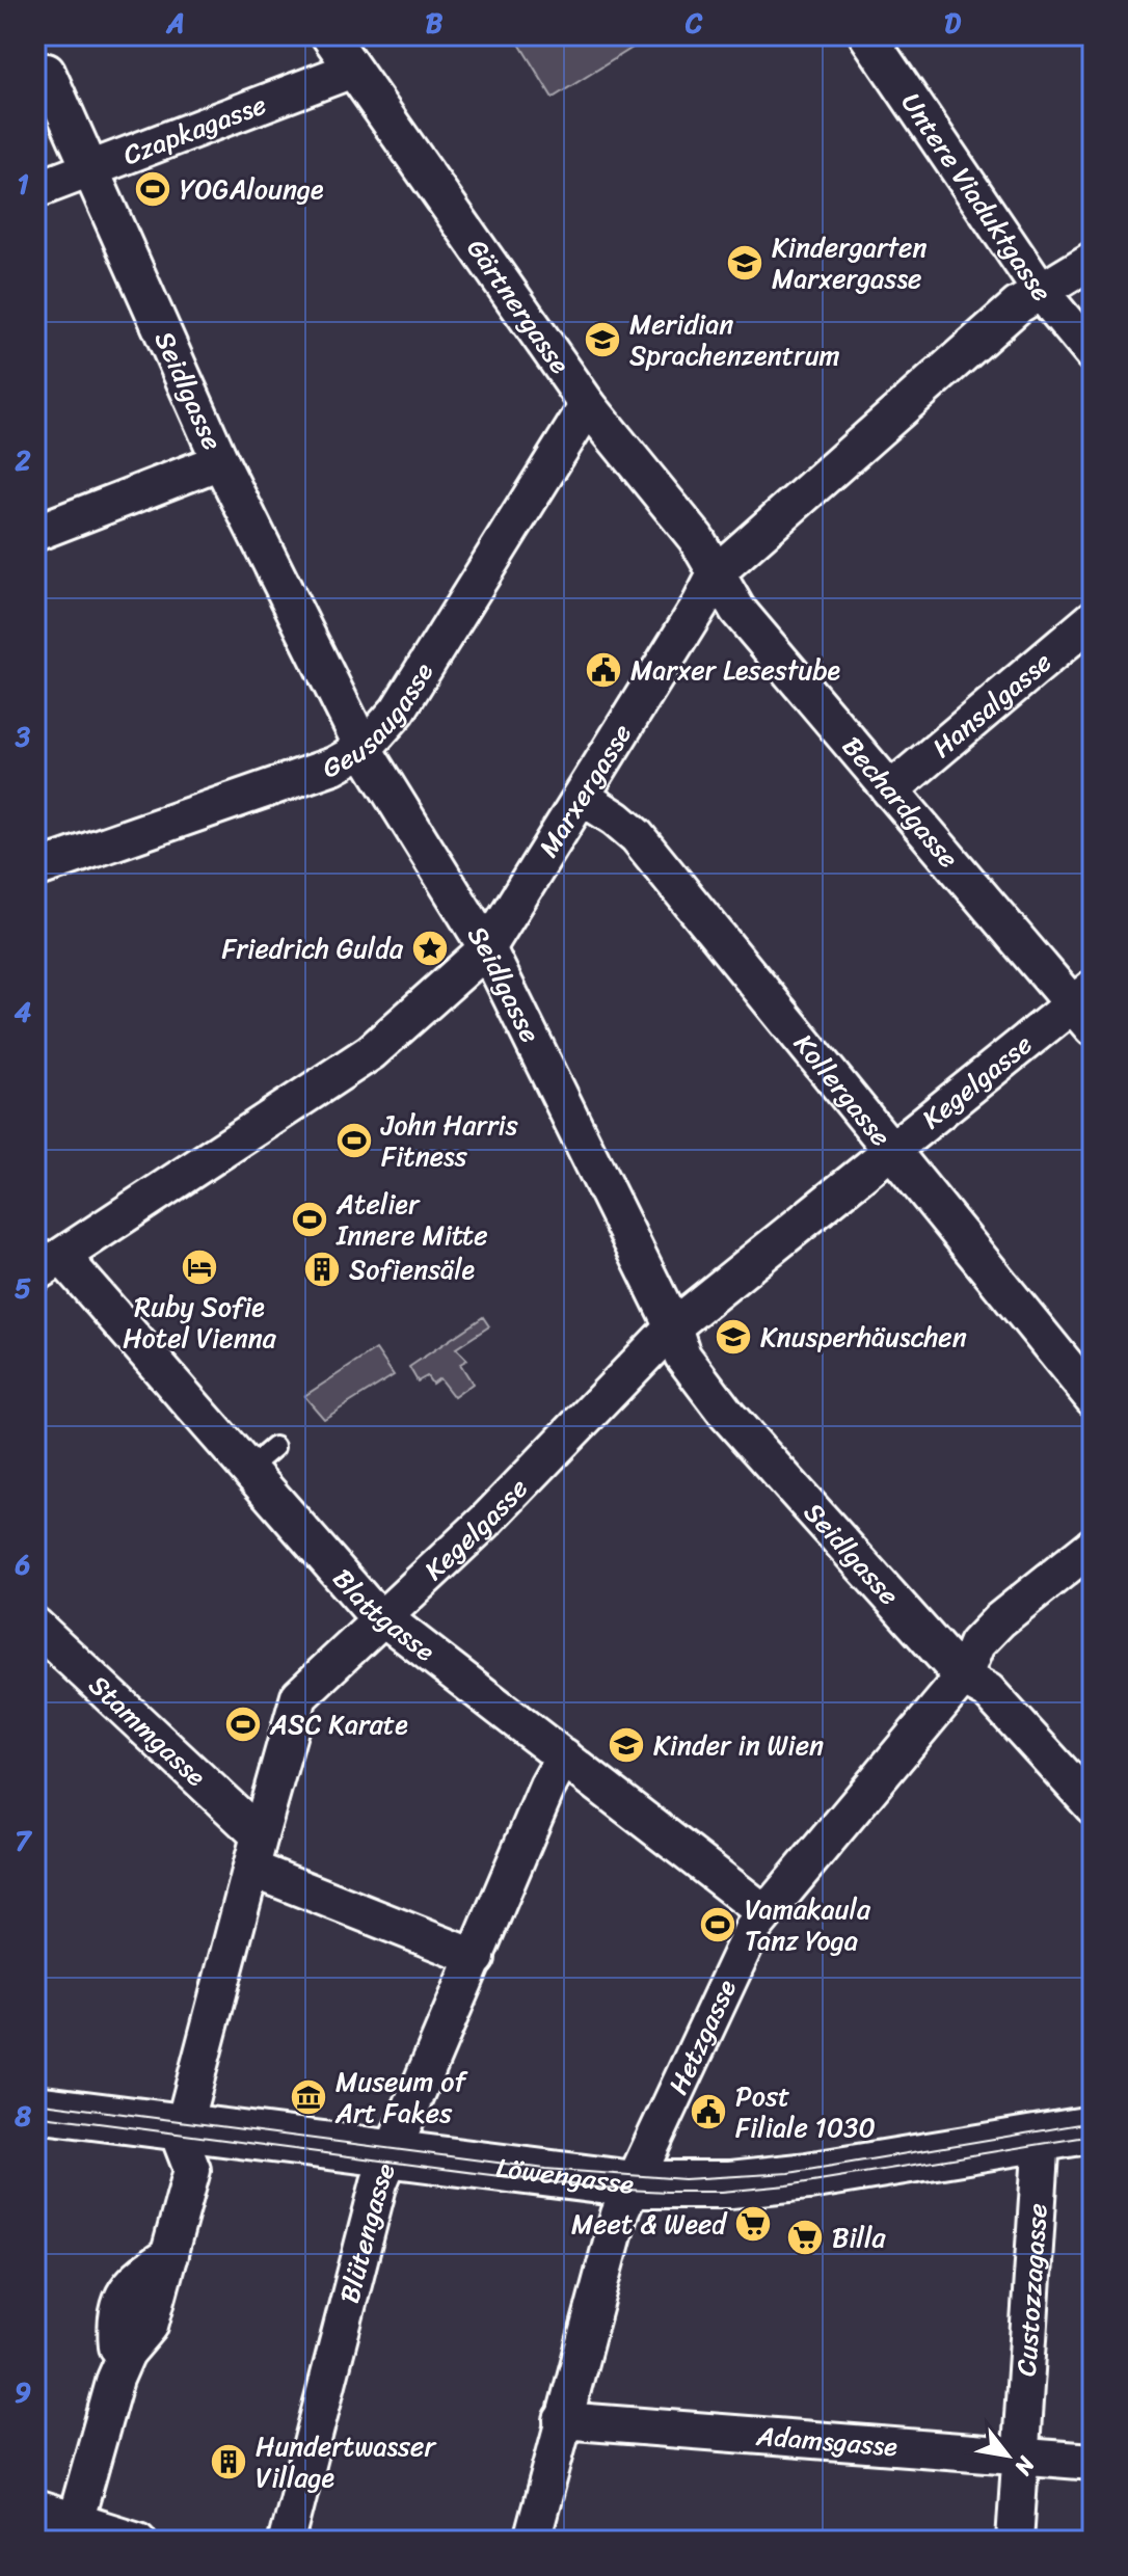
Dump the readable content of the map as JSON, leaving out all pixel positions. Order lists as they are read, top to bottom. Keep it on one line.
{"streets":{"street":["Czapkagasse","Untere Viaduktgasse","Gärtnergasse","Seidlgasse","Hansalgasse","Geusaugasse","Marxergasse","Bechardgasse","Kegelgasse","Kollergasse","Blattgasse","Stammgasse","Hetzgasse","Löwengasse","Blütengasse","Custozzagasse","Adamsgasse"]},"crossings":[["Czapkagasse","Gärtnergasse"],["Czapkagasse","Seidlgasse"],["Untere Viaduktgasse","Marxergasse"],["Gärtnergasse","Geusaugasse"],["Gärtnergasse","Marxergasse"],["Gärtnergasse","Bechardgasse"],["Seidlgasse","Geusaugasse"],["Seidlgasse","Marxergasse"],["Seidlgasse","Kegelgasse"],["Seidlgasse","Hetzgasse"],["Hansalgasse","Bechardgasse"],["Marxergasse","Bechardgasse"],["Marxergasse","Kollergasse"],["Marxergasse","Blattgasse"],["Bechardgasse","Kegelgasse"],["Kegelgasse","Kollergasse"],["Kegelgasse","Blattgasse"],["Kegelgasse","Stammgasse"],["Kegelgasse","Löwengasse"],["Blattgasse","Hetzgasse"],["Blattgasse","Blütengasse"],["Stammgasse","Blütengasse"],["Hetzgasse","Löwengasse"],["Hetzgasse","Adamsgasse"],["Löwengasse","Blütengasse"],["Löwengasse","Custozzagasse"],["Custozzagasse","Adamsgasse"]],"places":{"sports":["YOGAlounge","John Harris Fitness","Atelier Innere Mitte","ASC Karate","Vamakaula Tanz Yoga"],"school or university":["Kindergarten Marxergasse","Meridian Sprachenzentrum","Knusperhäuschen","Kinder in Wien"],"public building":["Marxer Lesestube","Post Filiale 1030"],"place":["Friedrich Gulda"],"hotel":["Ruby Sofie Hotel Vienna"],"building":["Sofiensäle","Hundertwasser Village"],"museum":["Museum of Art Fakes"],"supermarket":["Meet & Weed","Billa"]},"north":"bottom right","grid":{"columns":["A","B","C","D"],"rows":["1","2","3","4","5","6","7","8","9"]}}
